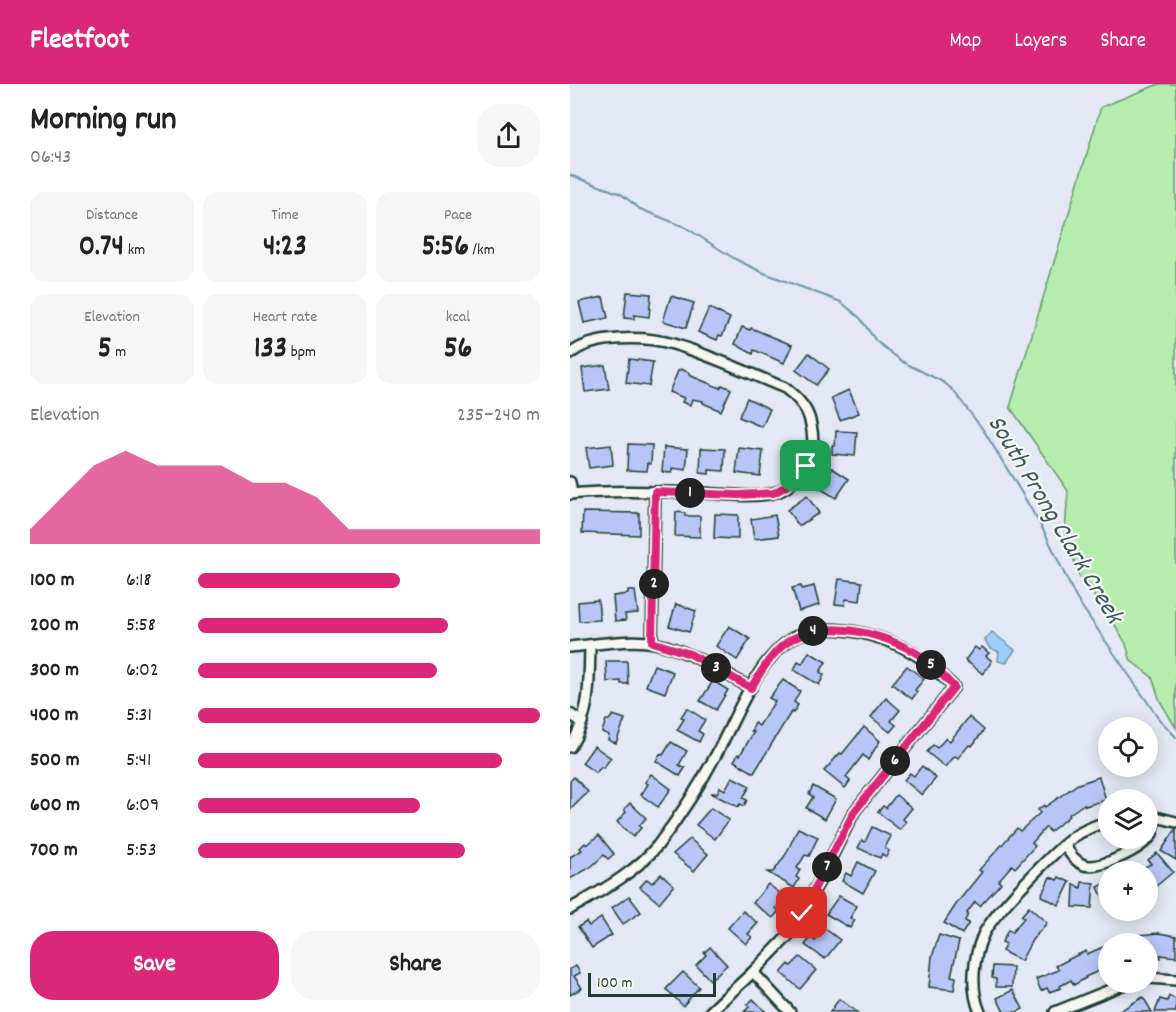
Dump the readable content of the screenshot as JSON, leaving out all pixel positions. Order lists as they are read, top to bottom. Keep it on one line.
{"water":["South Prong Clark Creek"],"scale_bar":"100 m","page":{"header":"Fleetfoot","nav":["Map","Layers","Share"],"heading":["Morning run","06:43"],"stats":[["Distance","0.74 km"],["Time","4:23"],["Pace","5:56 /km"],["Elevation","5 m"],["Heart rate","133 bpm"],["kcal","56"]],"chart":["Elevation","235–240 m"],"pins":["1","2","4","5","3","6","7"],"list":[{"name":"100 m","note":"6:18"},{"name":"200 m","note":"5:58"},{"name":"300 m","note":"6:02"},{"name":"400 m","note":"5:31"},{"name":"500 m","note":"5:41"},{"name":"600 m","note":"6:09"},{"name":"700 m","note":"5:53"}],"map_buttons":["+","−"],"buttons":["Save","Share"],"scale":"100 m"}}
